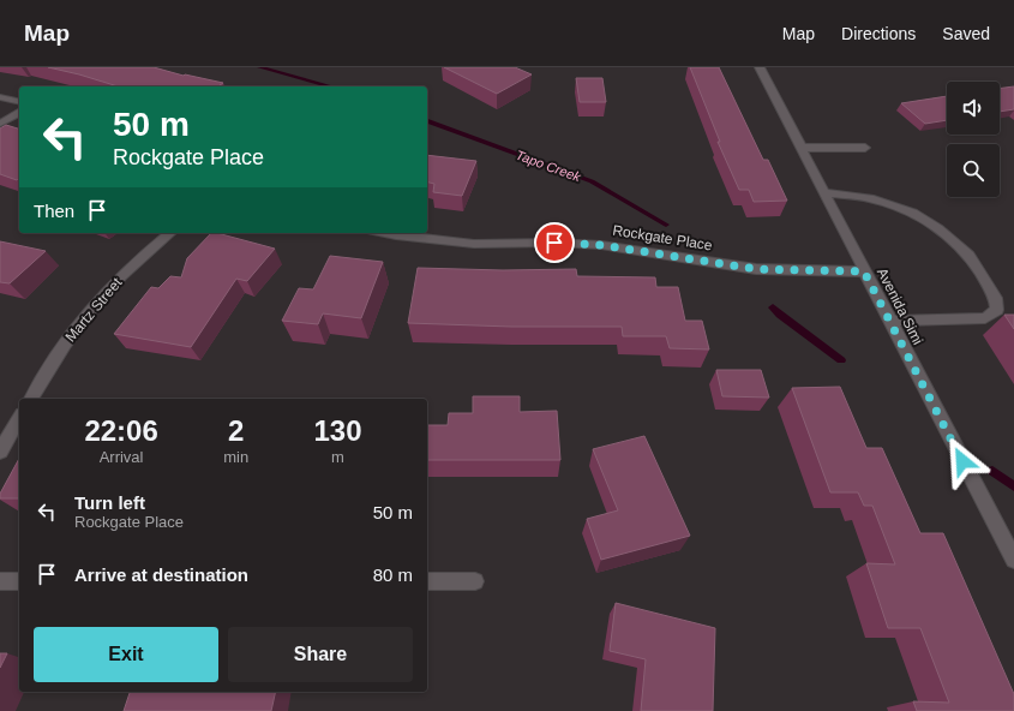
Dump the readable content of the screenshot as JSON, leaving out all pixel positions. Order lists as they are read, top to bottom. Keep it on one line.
{"streets":{"street":["Rockgate Place","Avenida Simi","Martz Street"]},"crossings":[["Rockgate Place","Avenida Simi"]],"water":["Tapo Creek"],"page":{"header":"Map","nav":["Map","Directions","Saved"],"turn":["50 m","Rockgate Place"],"then":"Then","eta":["22:06","Arrival","2","min","130","m"],"list":[{"name":"Turn left","note":"Rockgate Place","value":"50 m"},{"name":"Arrive at destination","value":"80 m"}],"buttons":["Exit","Share"]}}
